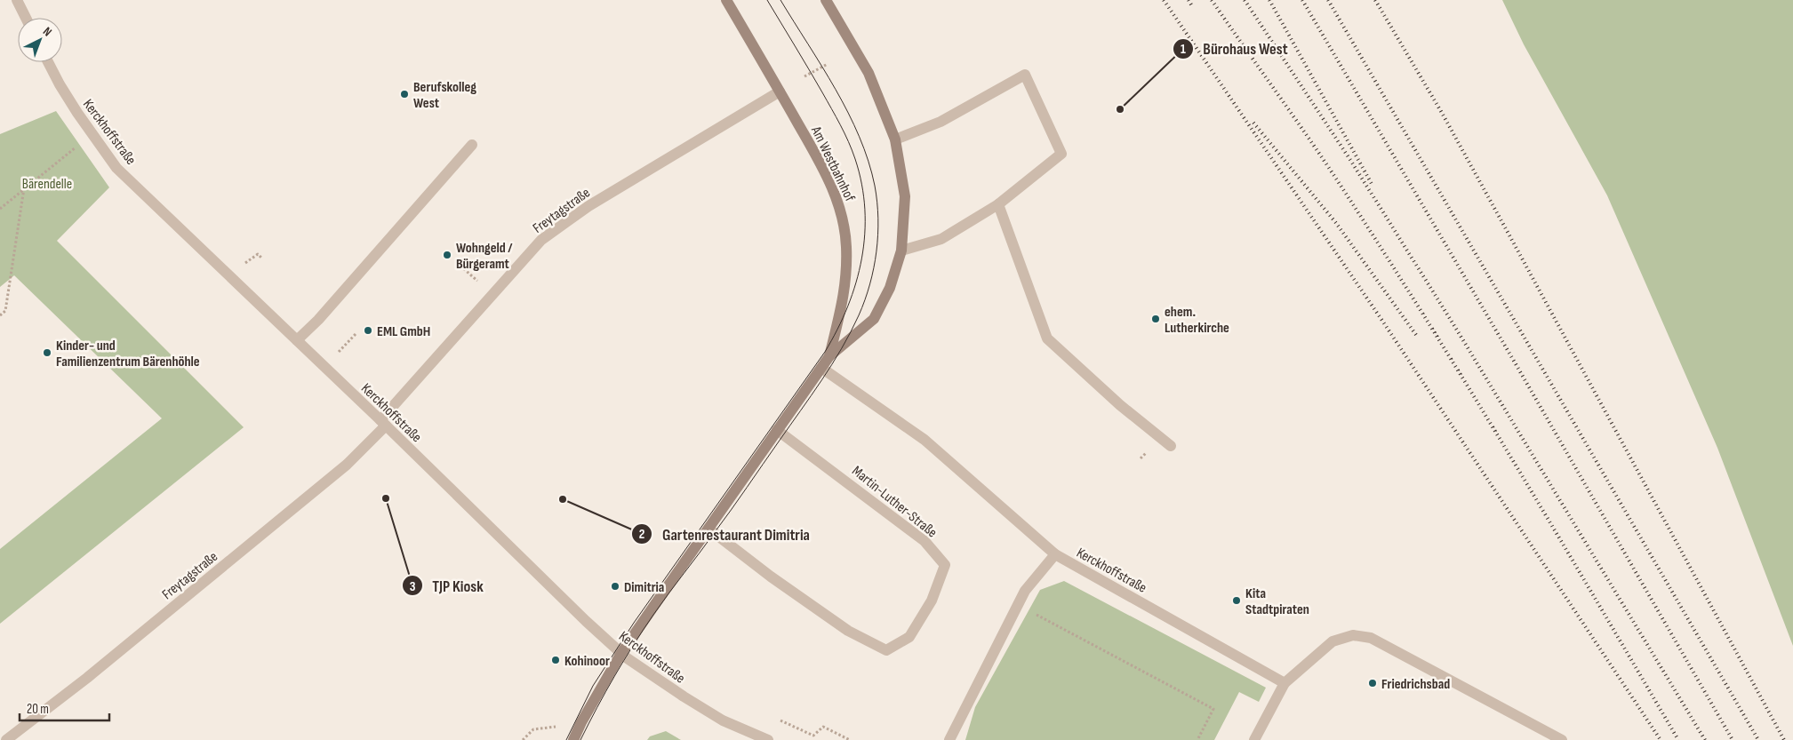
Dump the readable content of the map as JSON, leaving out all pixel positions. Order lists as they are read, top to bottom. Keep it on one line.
{"streets":{"main road":["Am Westbahnhof"],"street":["Kerckhoffstraße","Freytagstraße","Martin-Luther-Straße"]},"crossings":[["Kerckhoffstraße","Freytagstraße"],["Am Westbahnhof","Freytagstraße"]],"parks":["Bärendelle"],"places":["Berufskolleg West","Bürohaus West","Wohngeld / Bürgeramt","ehem. Lutherkirche","EML GmbH","Kinder- und Familienzentrum Bärenhöhle","TJP Kiosk","Gartenrestaurant Dimitria","Dimitria","Kita Stadtpiraten","Kohinoor","Friedrichsbad"],"scale_bar":"20 m","north":"top right"}
